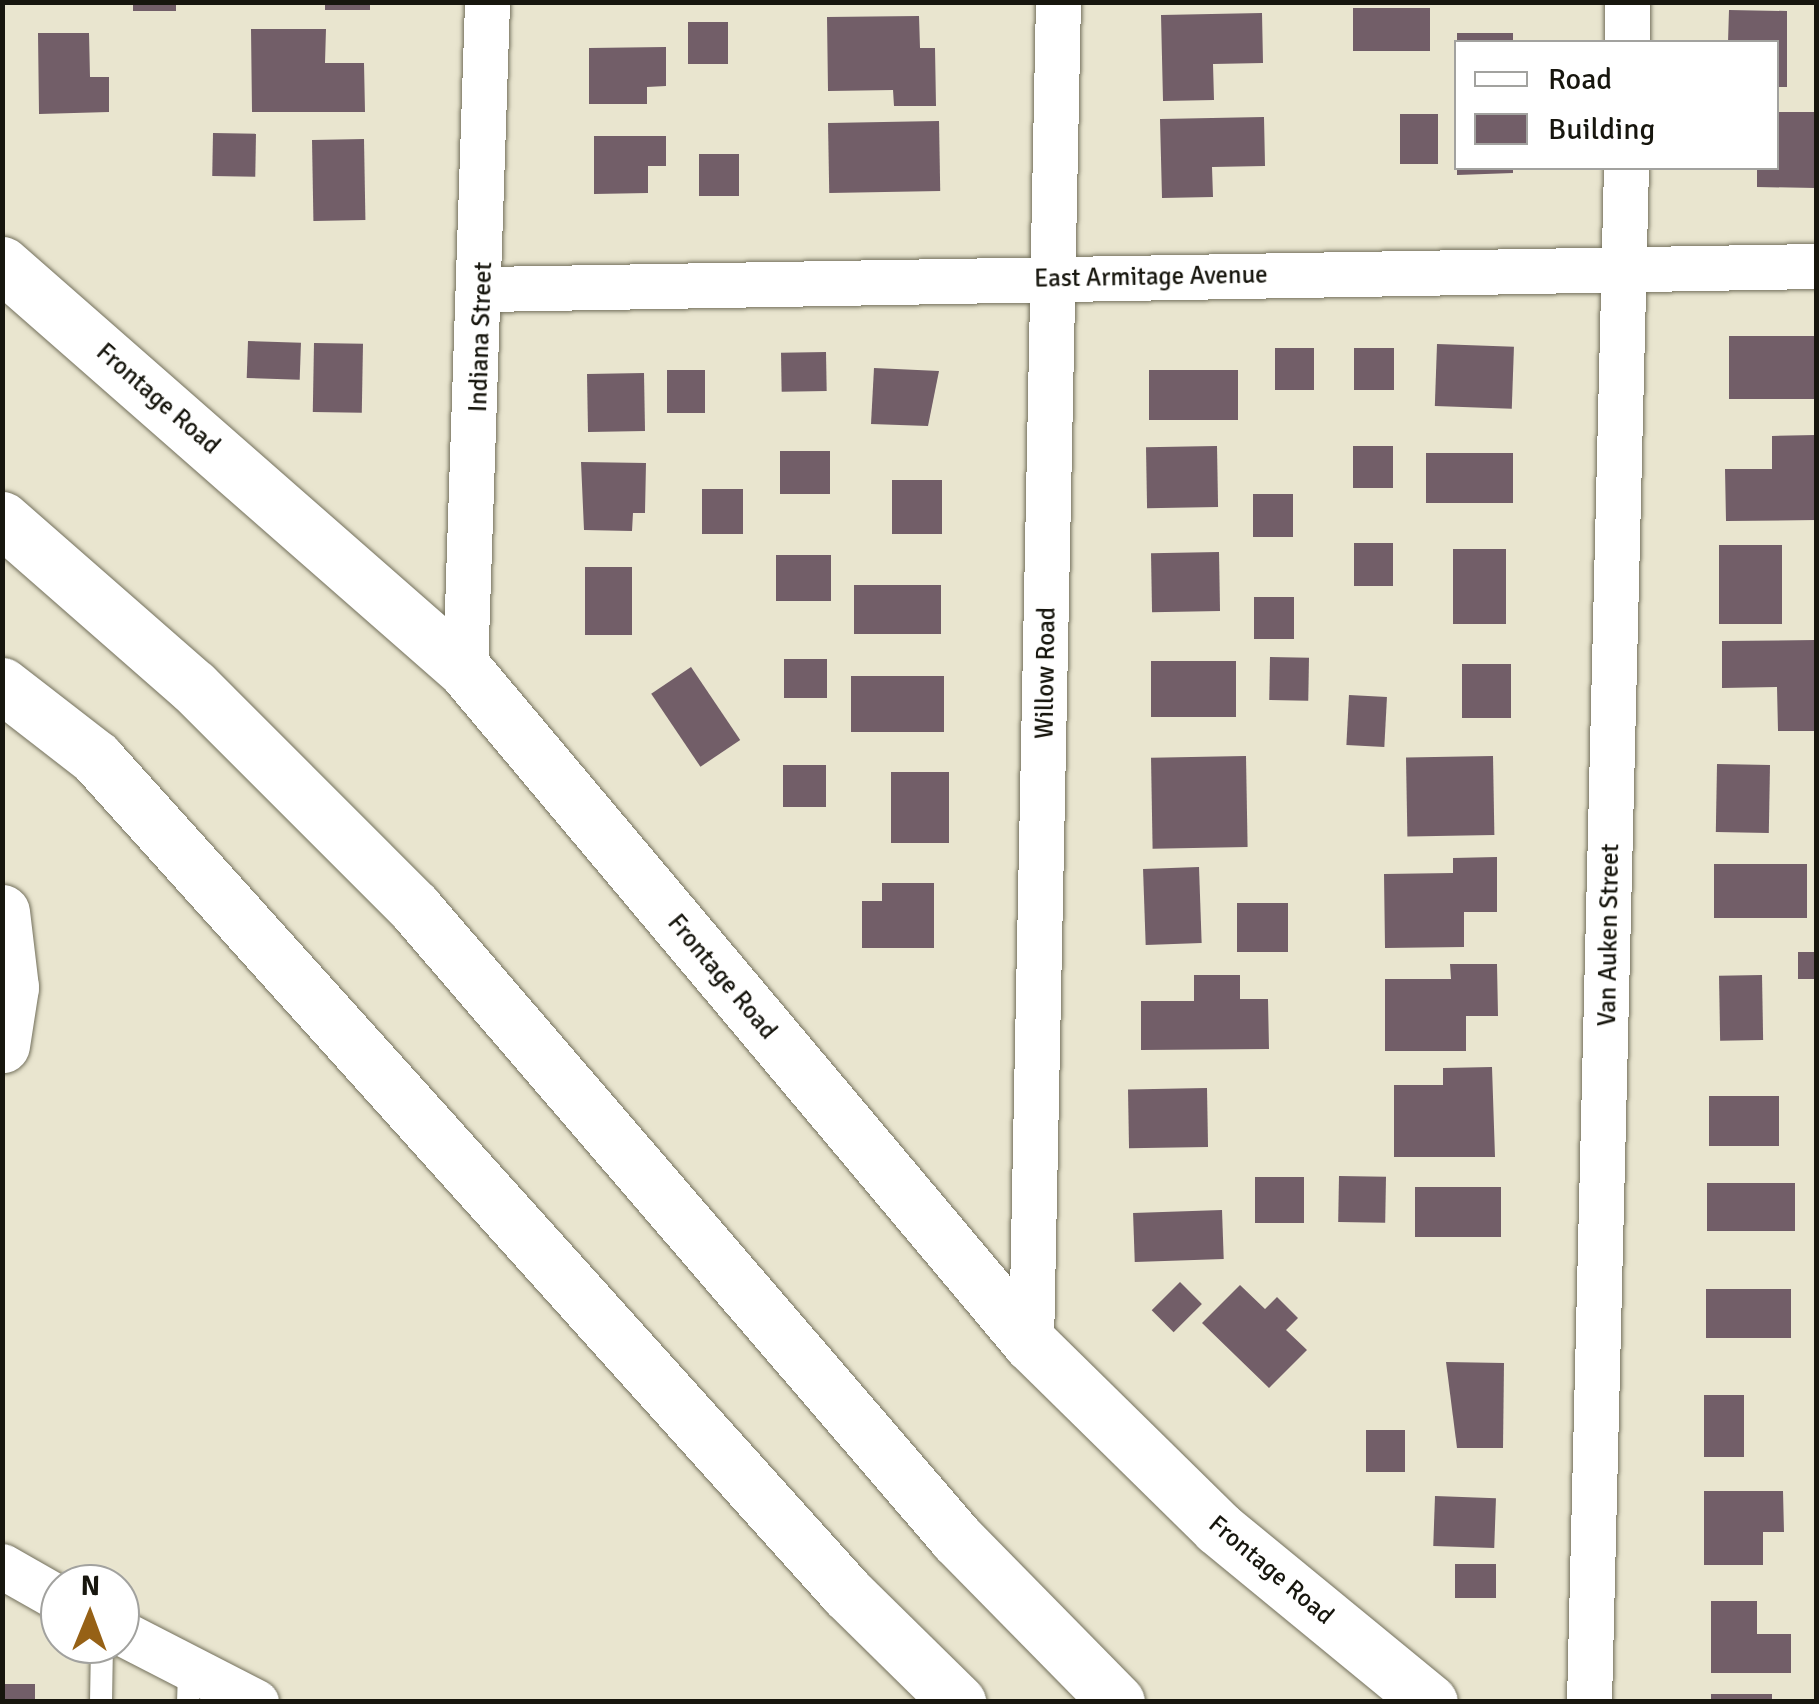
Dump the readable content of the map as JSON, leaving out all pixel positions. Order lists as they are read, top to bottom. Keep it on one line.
{"streets":{"main road":["Frontage Road"],"street":["East Armitage Avenue","Indiana Street","Willow Road","Van Auken Street"]},"crossings":[["East Armitage Avenue","Indiana Street"],["East Armitage Avenue","Willow Road"],["East Armitage Avenue","Van Auken Street"],["Indiana Street","Frontage Road"],["Frontage Road","Willow Road"]],"legend":["Road","Building"],"north":"top"}
